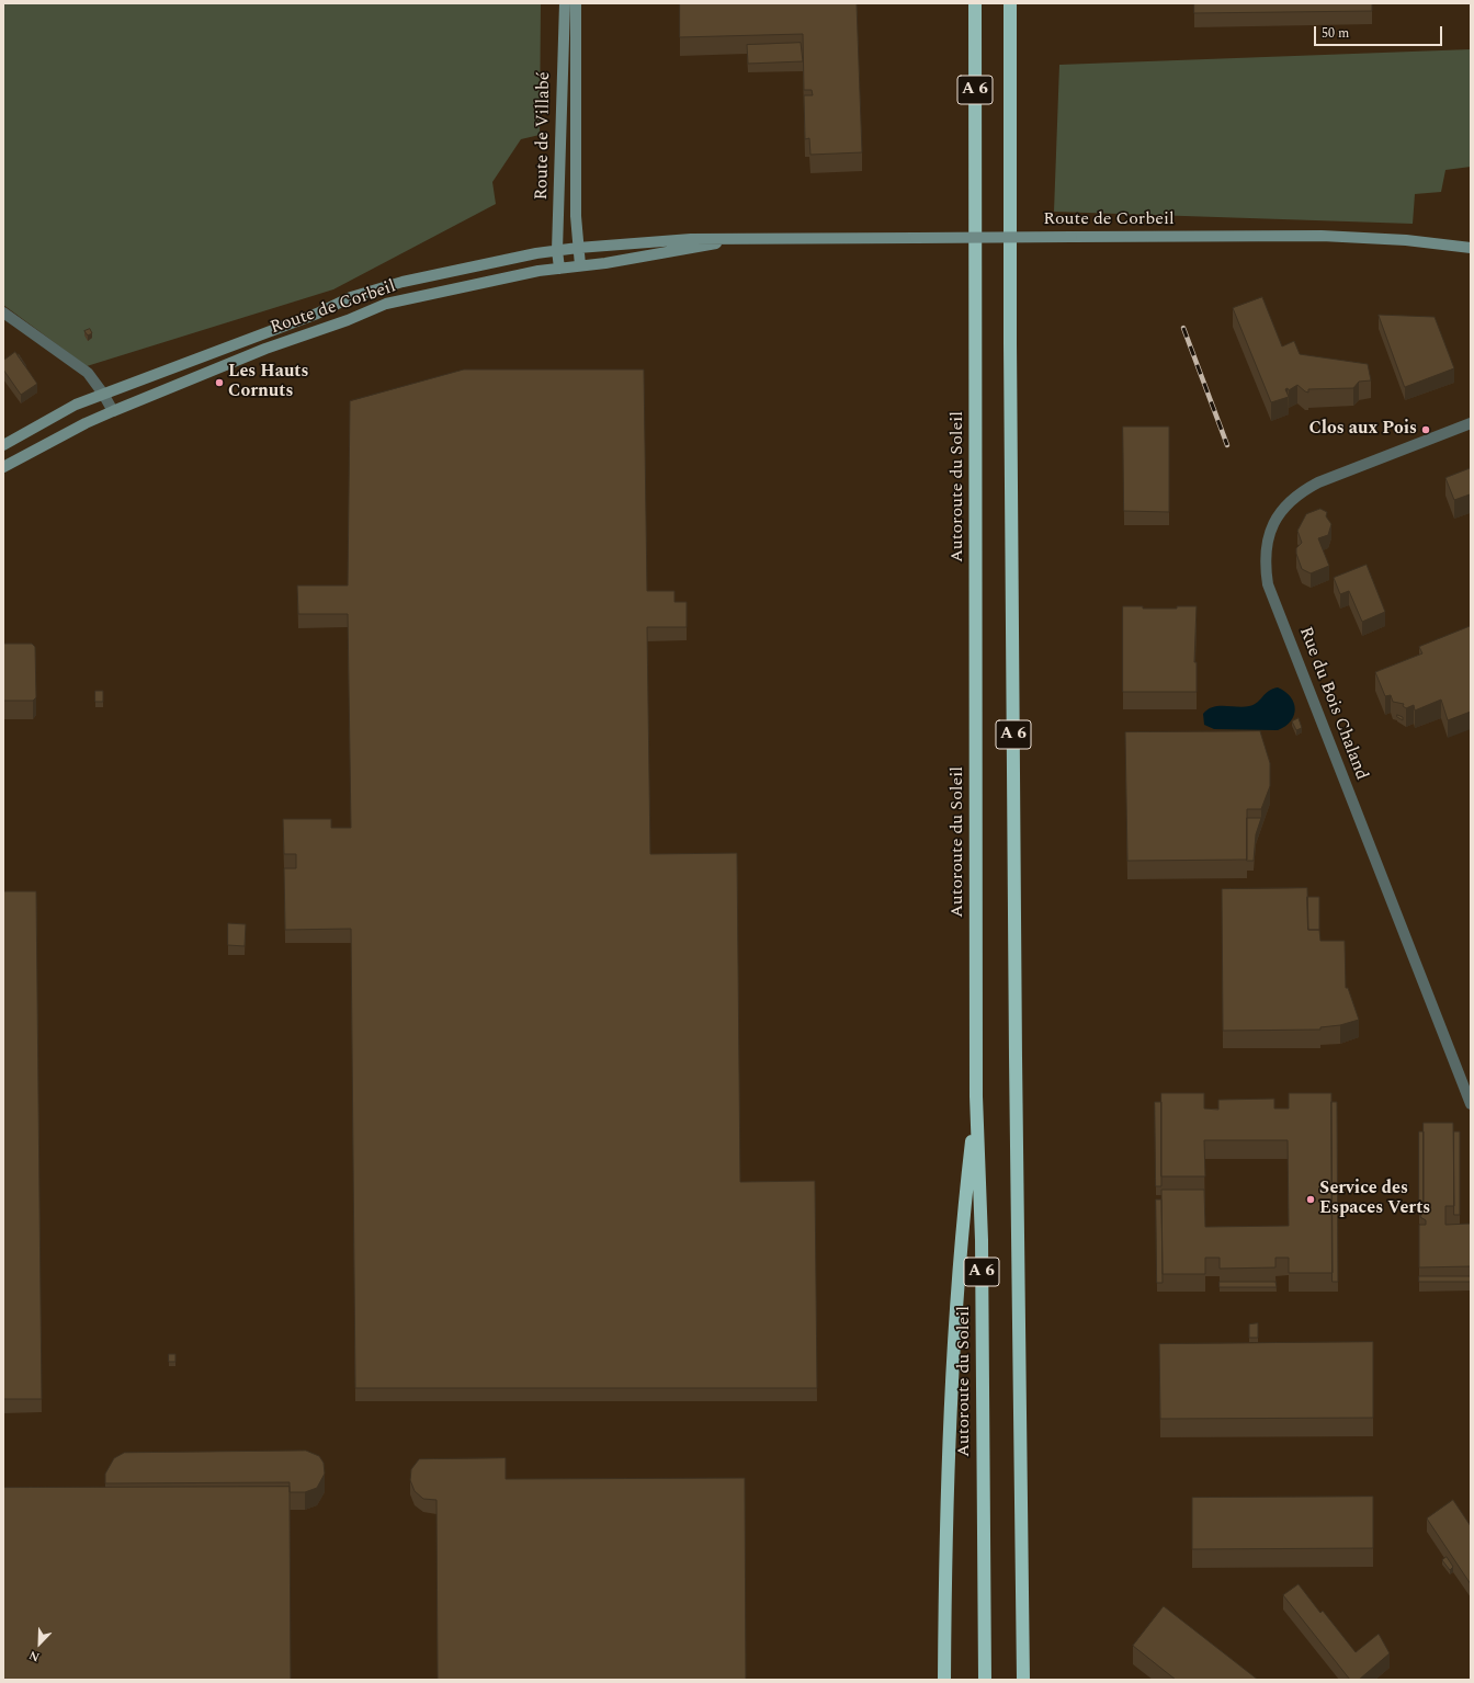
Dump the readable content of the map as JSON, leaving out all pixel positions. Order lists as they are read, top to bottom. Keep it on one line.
{"streets":{"highway":["A 6","Autoroute du Soleil"],"street":["Route de Villabé","Route de Corbeil","Rue du Bois Chaland"]},"crossings":[["Route de Villabé","Route de Corbeil"]],"places":["Les Hauts Cornuts","Clos aux Pois","Service des Espaces Verts"],"scale_bar":"50 m","north":"bottom left"}
